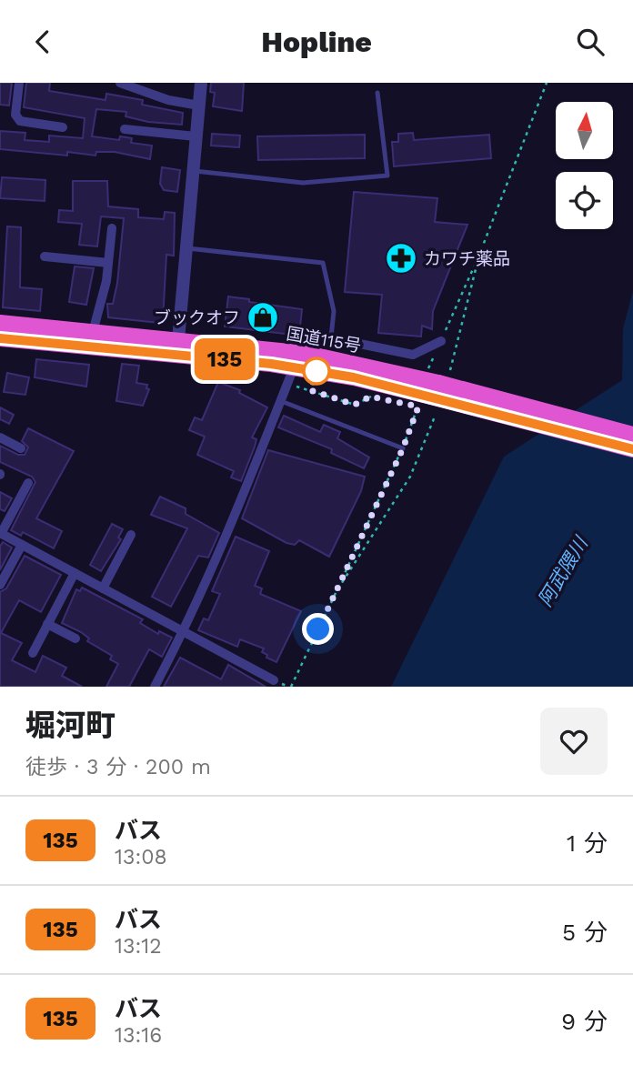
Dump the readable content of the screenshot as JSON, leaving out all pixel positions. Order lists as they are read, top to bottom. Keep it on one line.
{"streets":{"highway":["国道115号"]},"water":["阿武隈川"],"places":{"pharmacy":["カワチ薬品"],"shop":["ブックオフ"]},"lines":["bus line 135"],"north":"top","page":{"header":"Hopline","on_map":"135","heading":["堀河町","徒歩 · 3 分 · 200 m"],"list":[{"mark":"135","name":"バス","note":"13:08","value":"1 分"},{"mark":"135","name":"バス","note":"13:12","value":"5 分"},{"mark":"135","name":"バス","note":"13:16","value":"9 分"}]}}
